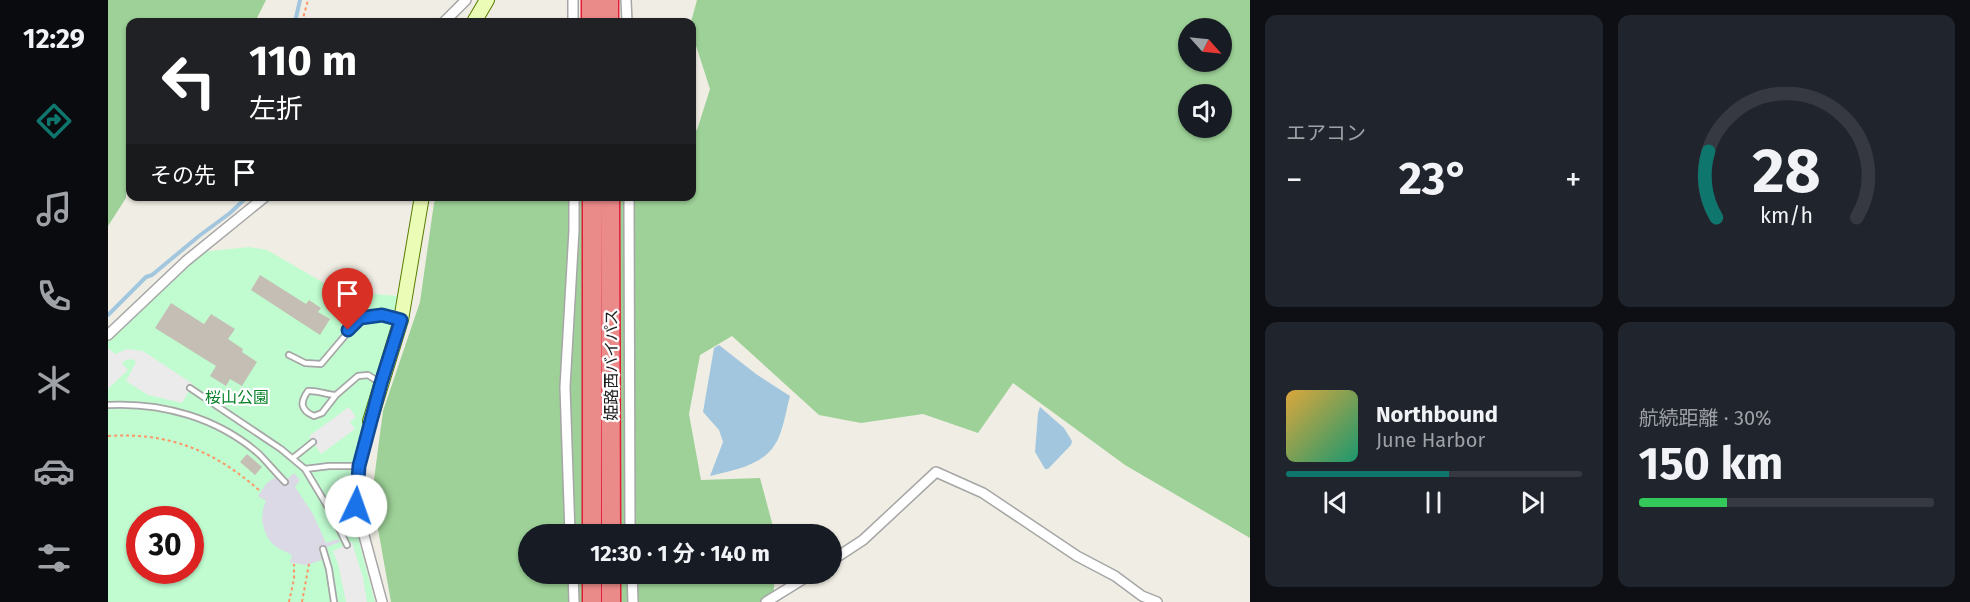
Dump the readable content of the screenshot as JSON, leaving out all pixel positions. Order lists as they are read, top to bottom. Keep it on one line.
{"streets":{"highway":["姫路西バイパス"]},"parks":["桜山公園"],"north":"bottom right","page":{"tabs":"12:29","tile":["エアコン",["航続距離 · 30%","150 km"]],"turn":["110 m","左折"],"then":"その先","heat":["−","23°","+"],"song":["Northbound","June Harbor"],"limit":"30","trip":"12:30 · 1 分 · 140 m","gauge":["28","km/h"]}}
